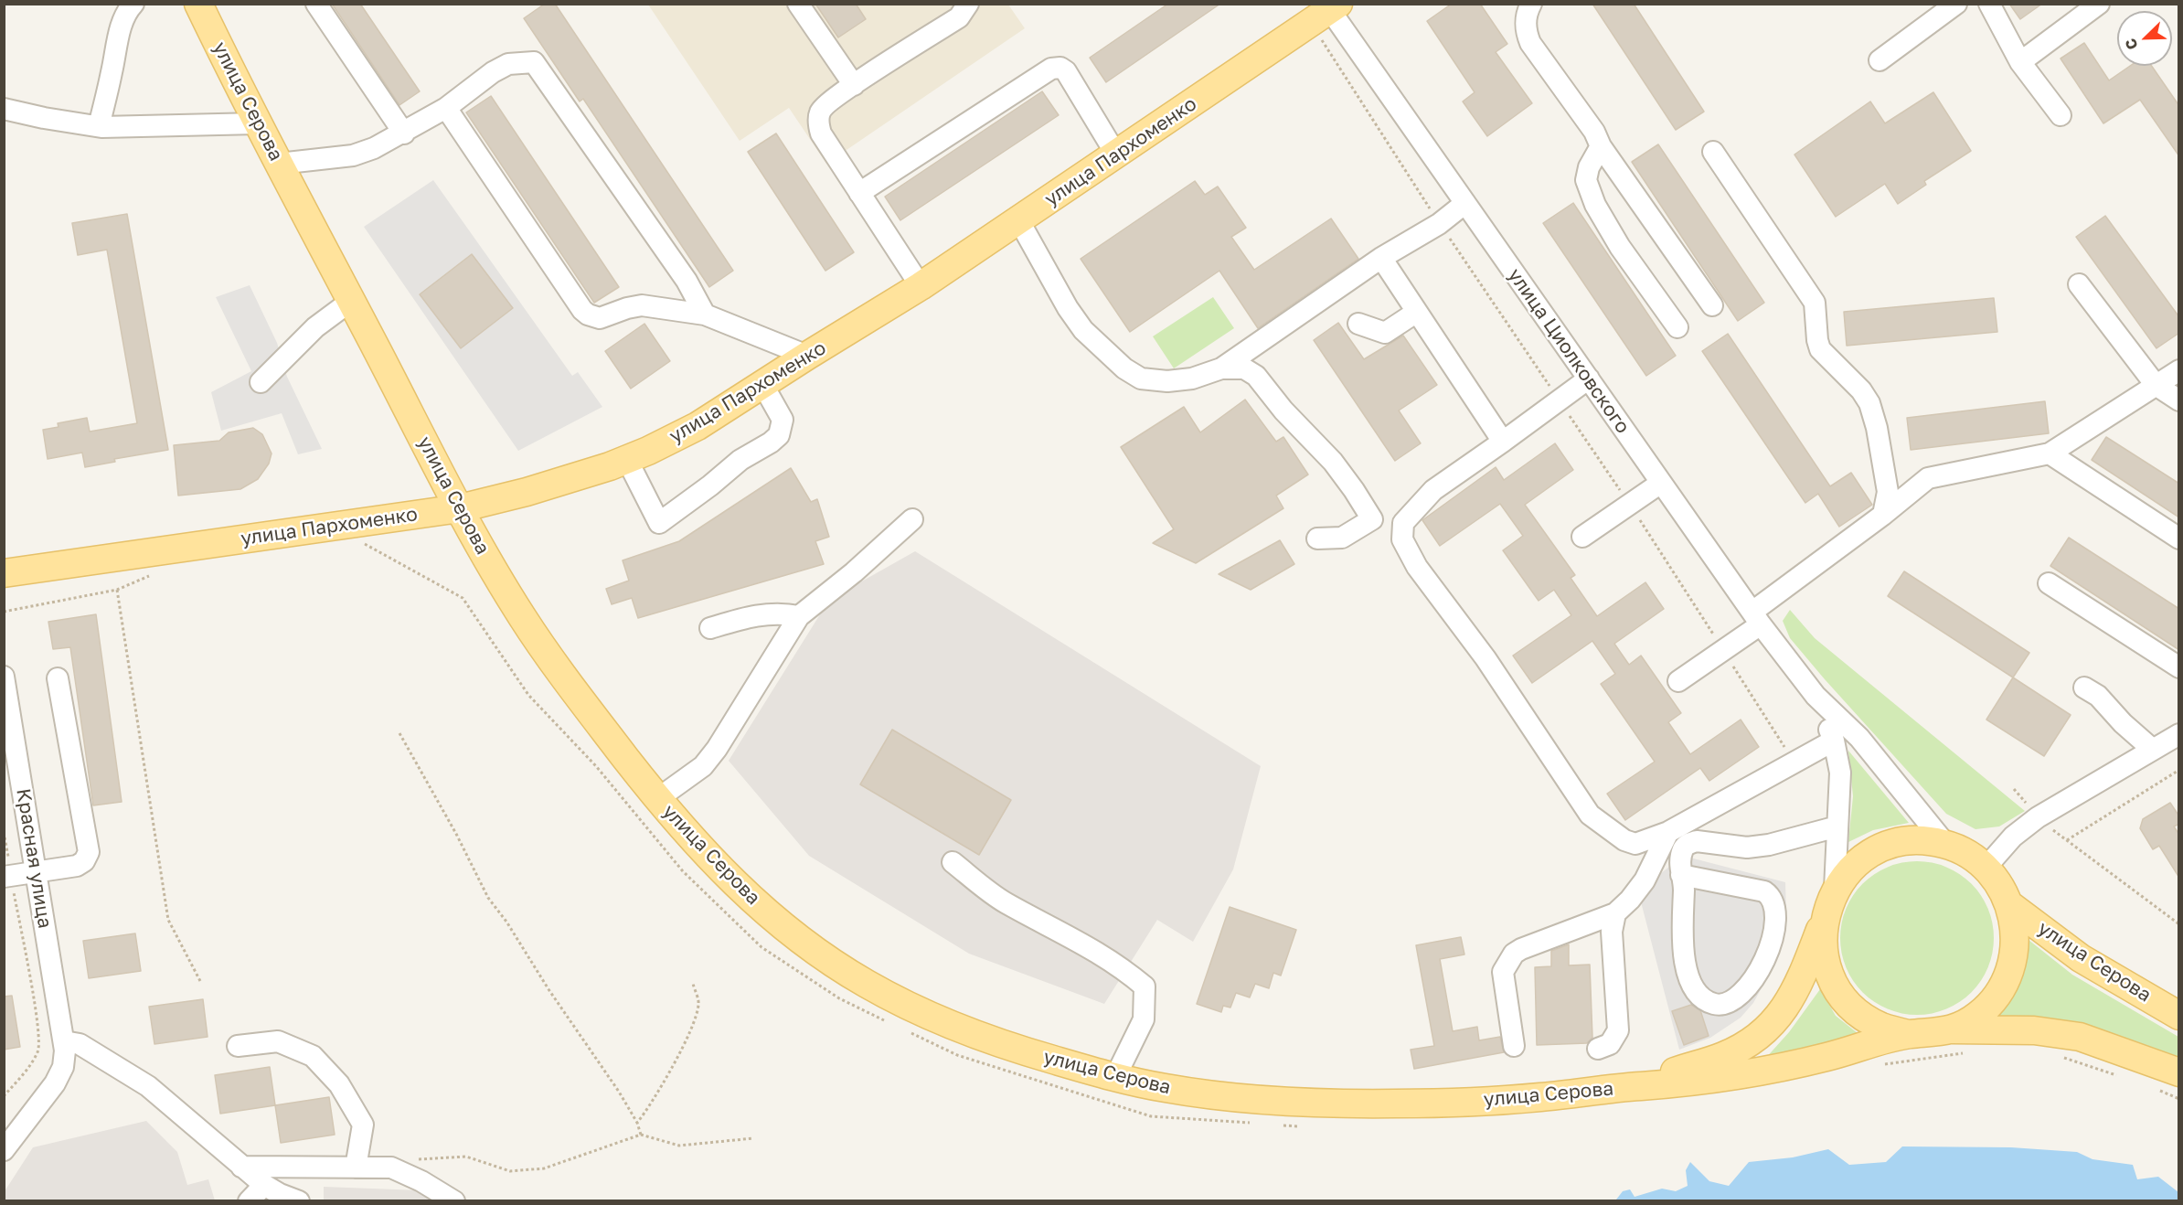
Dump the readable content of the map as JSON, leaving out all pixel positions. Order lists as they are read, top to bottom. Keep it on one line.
{"streets":{"main road":["улица Серова","улица Пархоменко"],"street":["улица Циолковского","Красная улица"]},"crossings":[["улица Серова","улица Пархоменко"],["улица Серова","улица Циолковского"],["улица Пархоменко","улица Циолковского"]],"north":"bottom left"}
